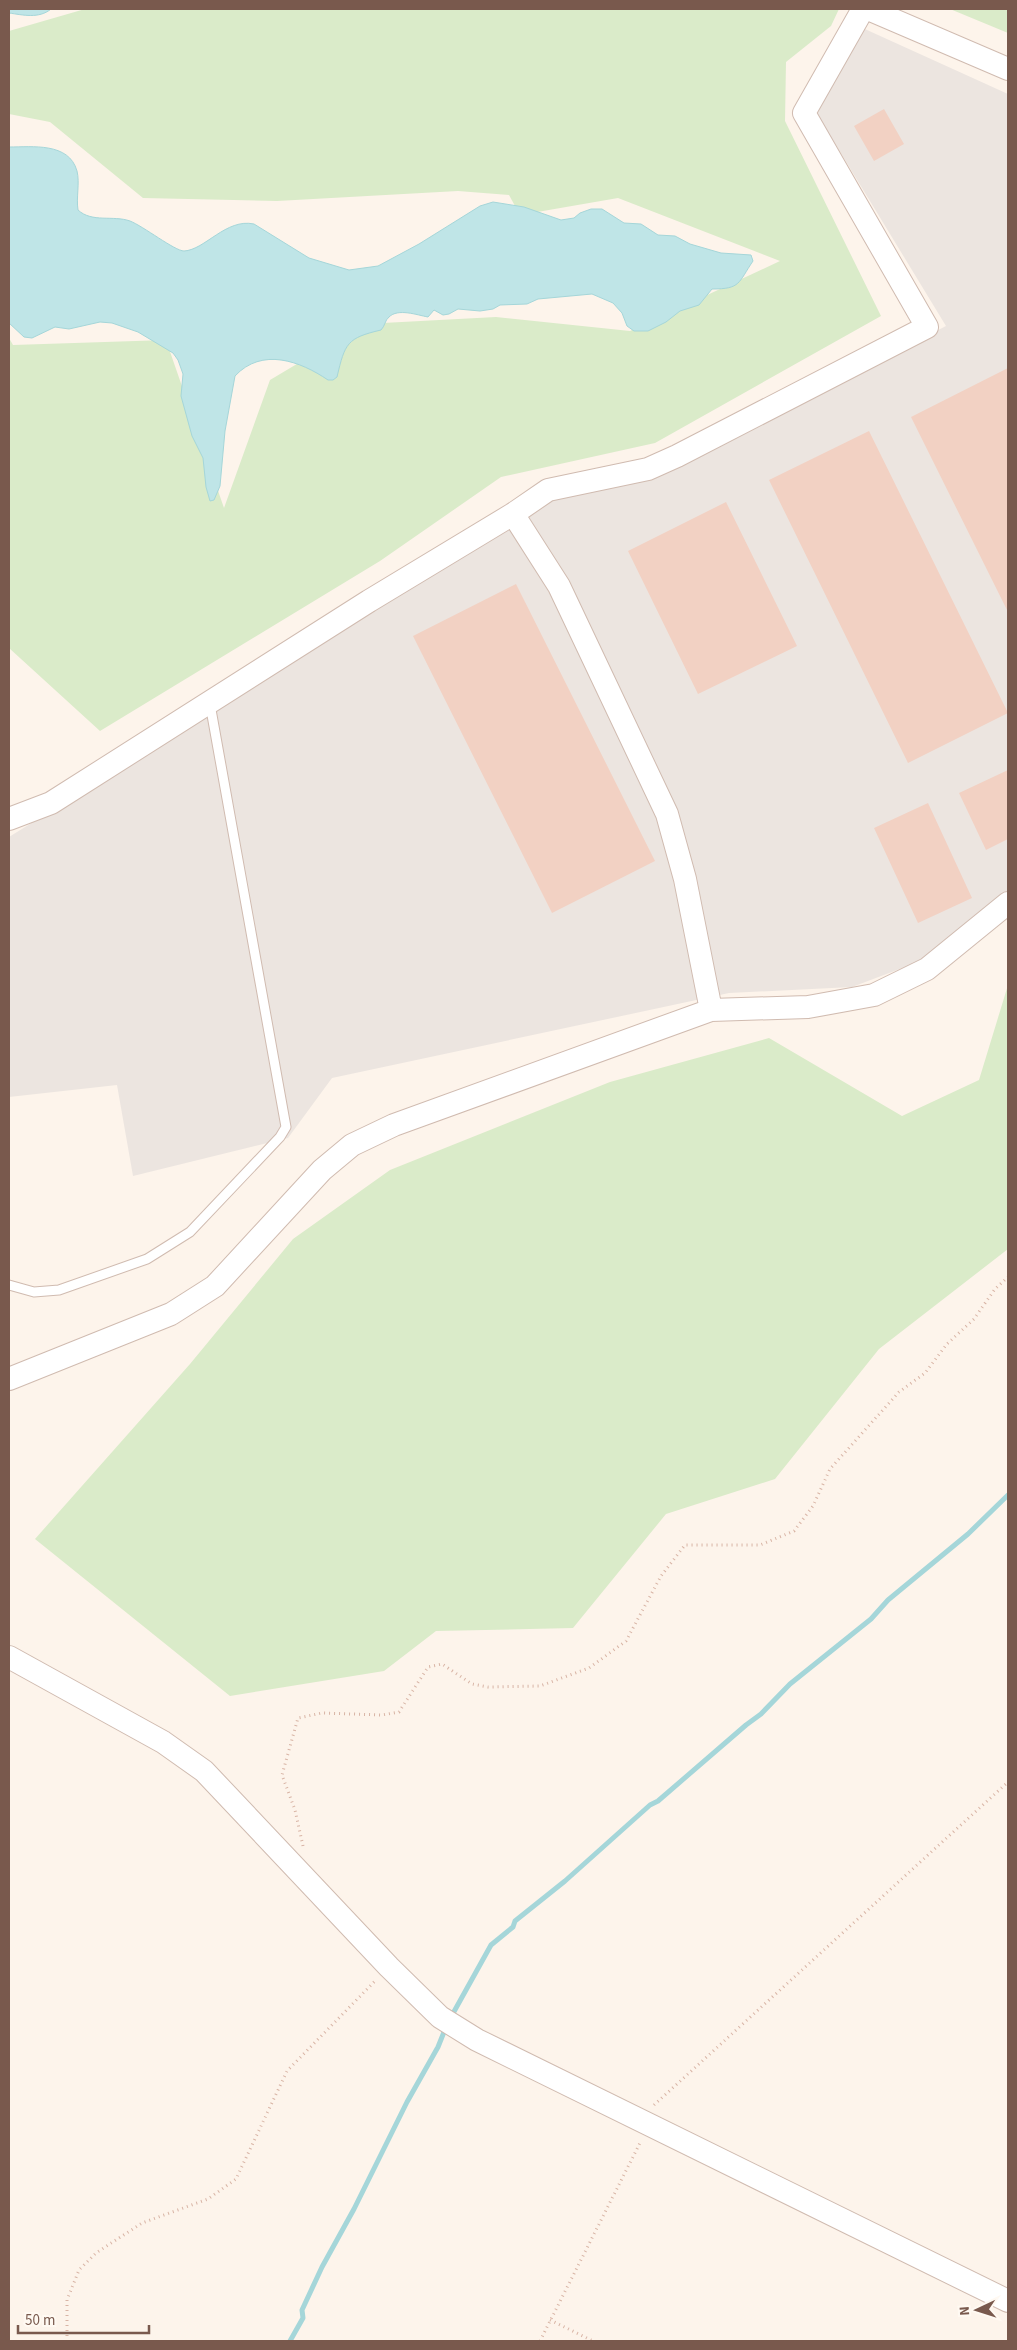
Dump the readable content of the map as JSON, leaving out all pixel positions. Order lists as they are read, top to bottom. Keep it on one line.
{"scale_bar":"50 m","north":"left"}
